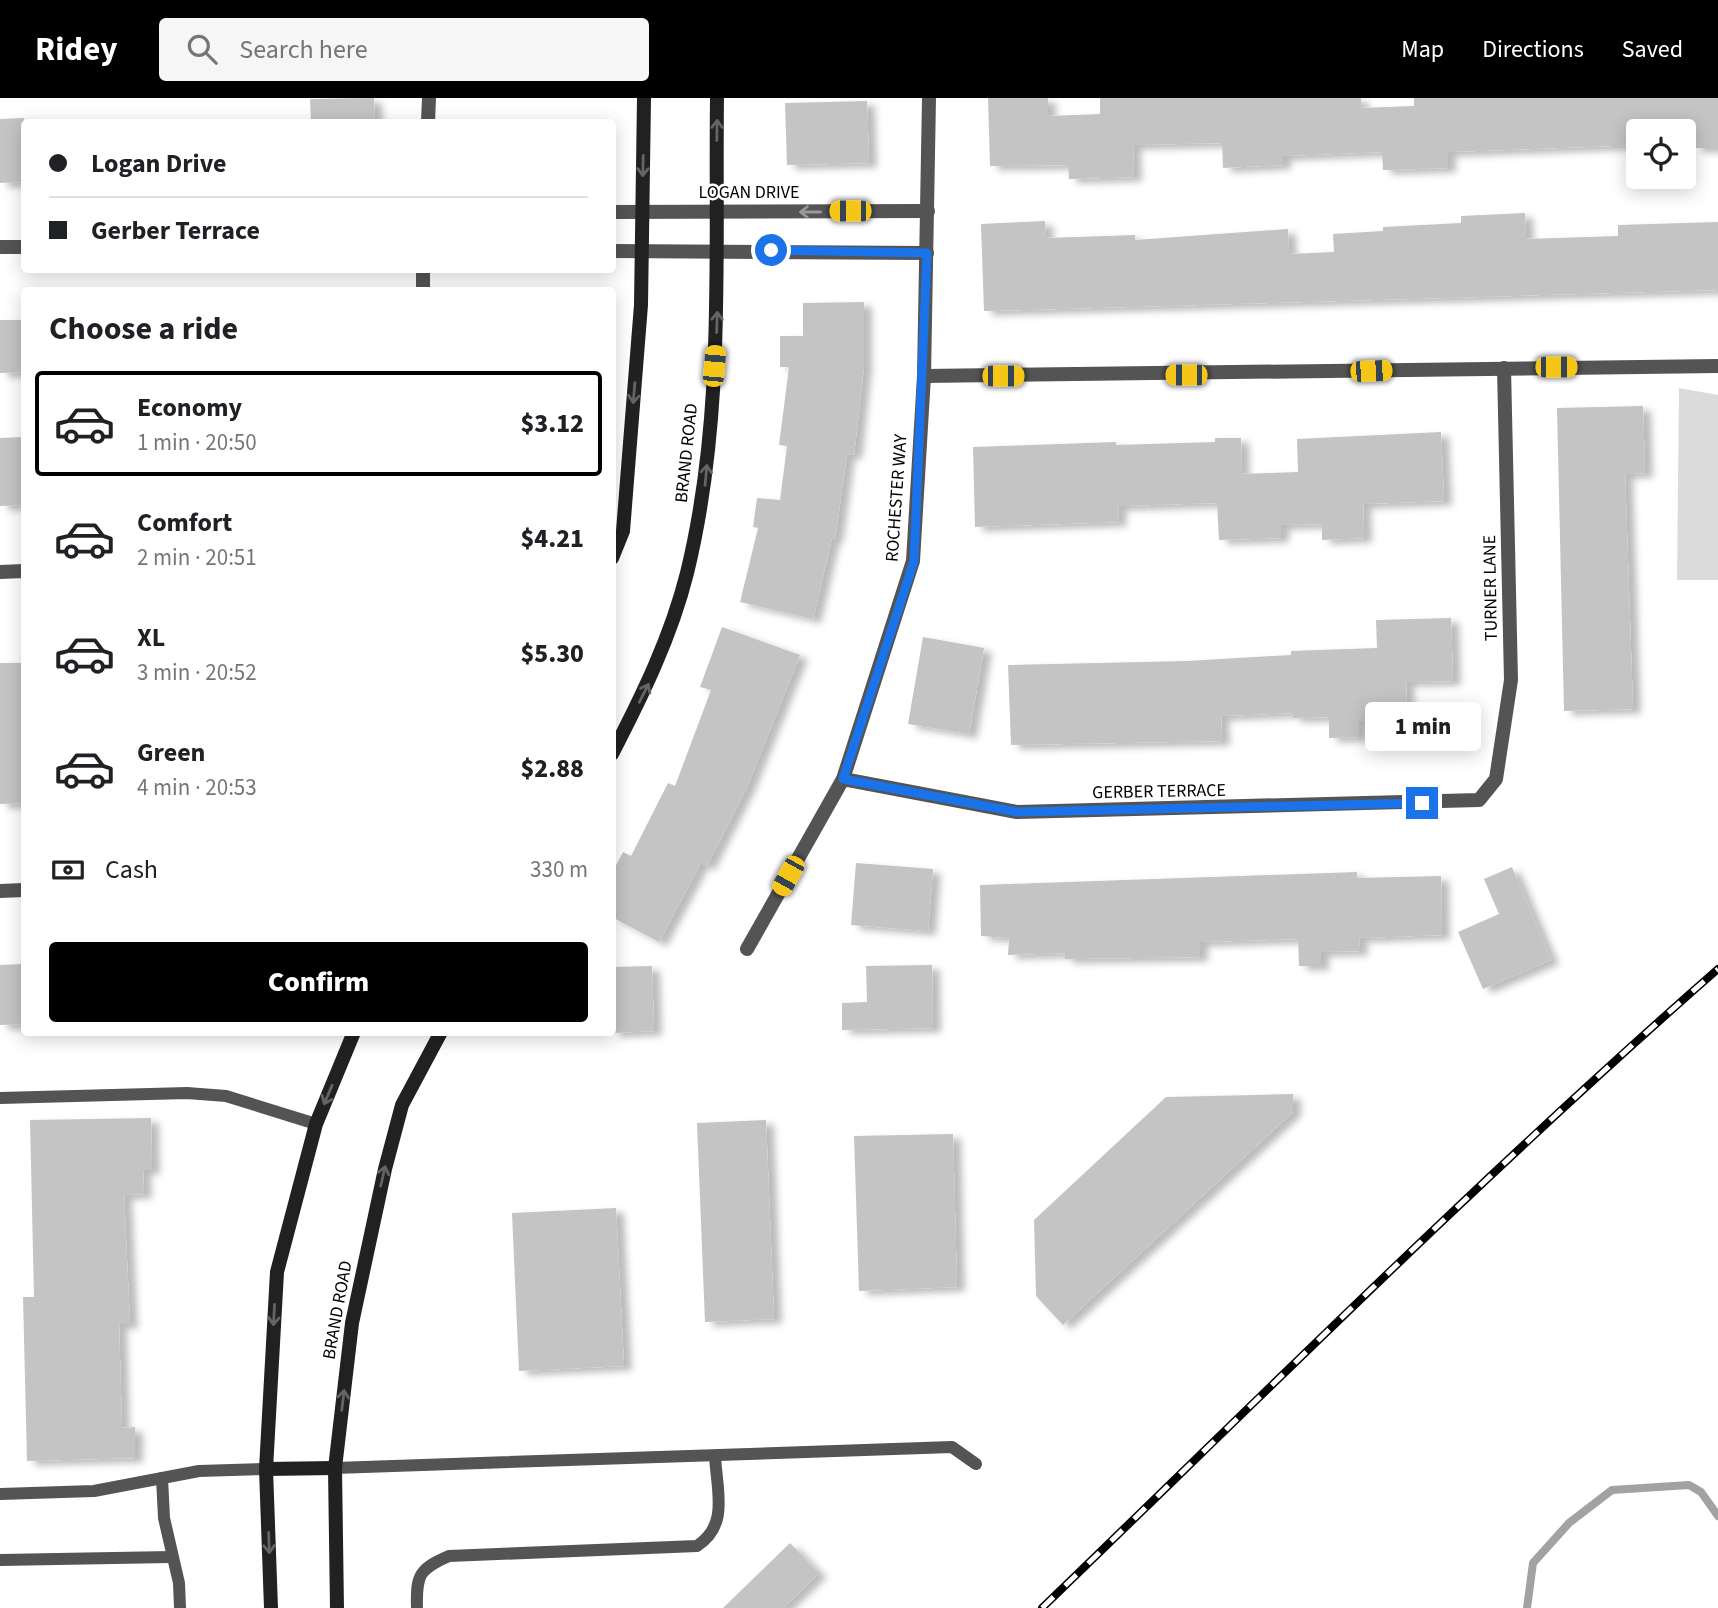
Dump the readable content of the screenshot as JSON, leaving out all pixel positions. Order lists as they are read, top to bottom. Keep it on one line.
{"streets":{"main road":["BRAND ROAD"],"street":["LOGAN DRIVE","ROCHESTER WAY","TURNER LANE","GERBER TERRACE"]},"crossings":[["LOGAN DRIVE","BRAND ROAD"],["LOGAN DRIVE","ROCHESTER WAY"],["ROCHESTER WAY","GERBER TERRACE"],["TURNER LANE","GERBER TERRACE"]],"page":{"header":"Ridey","search":"Search here","nav":["Map","Directions","Saved"],"banner":["Logan Drive","Gerber Terrace"],"heading":"Choose a ride","list":[{"name":"Economy","note":"1 min · 20:50","value":"$3.12"},{"name":"Comfort","note":"2 min · 20:51","value":"$4.21"},{"name":"XL","note":"3 min · 20:52","value":"$5.30"},{"name":"Green","note":"4 min · 20:53","value":"$2.88"}],"bubble":"1 min","pay":["Cash","330 m"],"buttons":"Confirm"}}
